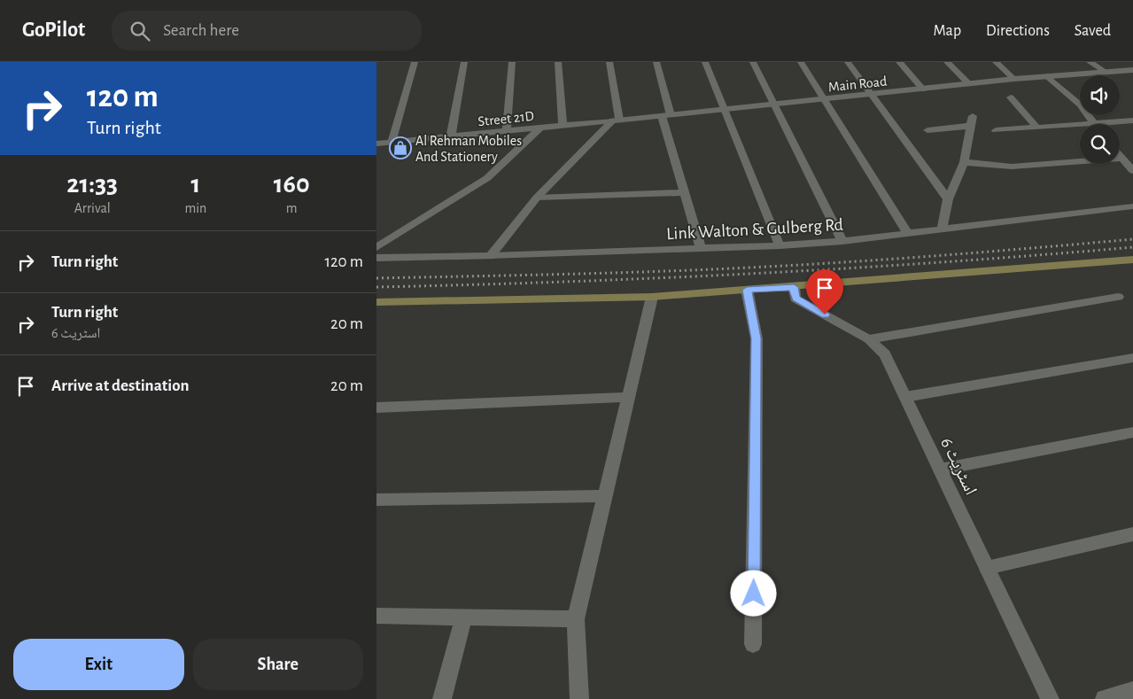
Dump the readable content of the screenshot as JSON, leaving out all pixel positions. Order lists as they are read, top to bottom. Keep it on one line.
{"streets":{"street":["Main Road","Street 21D","Link Walton & Gulberg Rd","اسٹریٹ 6"]},"crossings":[["Main Road","Street 21D"]],"places":{"shop":["Al Rehman Mobiles And Stationery"]},"page":{"header":"GoPilot","search":"Search here","nav":["Map","Directions","Saved"],"turn":["120 m","Turn right"],"eta":["21:33","Arrival","1","min","160","m"],"list":[{"name":"Turn right","value":"120 m"},{"name":"Turn right","note":"اسٹریٹ 6","value":"20 m"},{"name":"Arrive at destination","value":"20 m"}],"buttons":["Exit","Share"]}}
